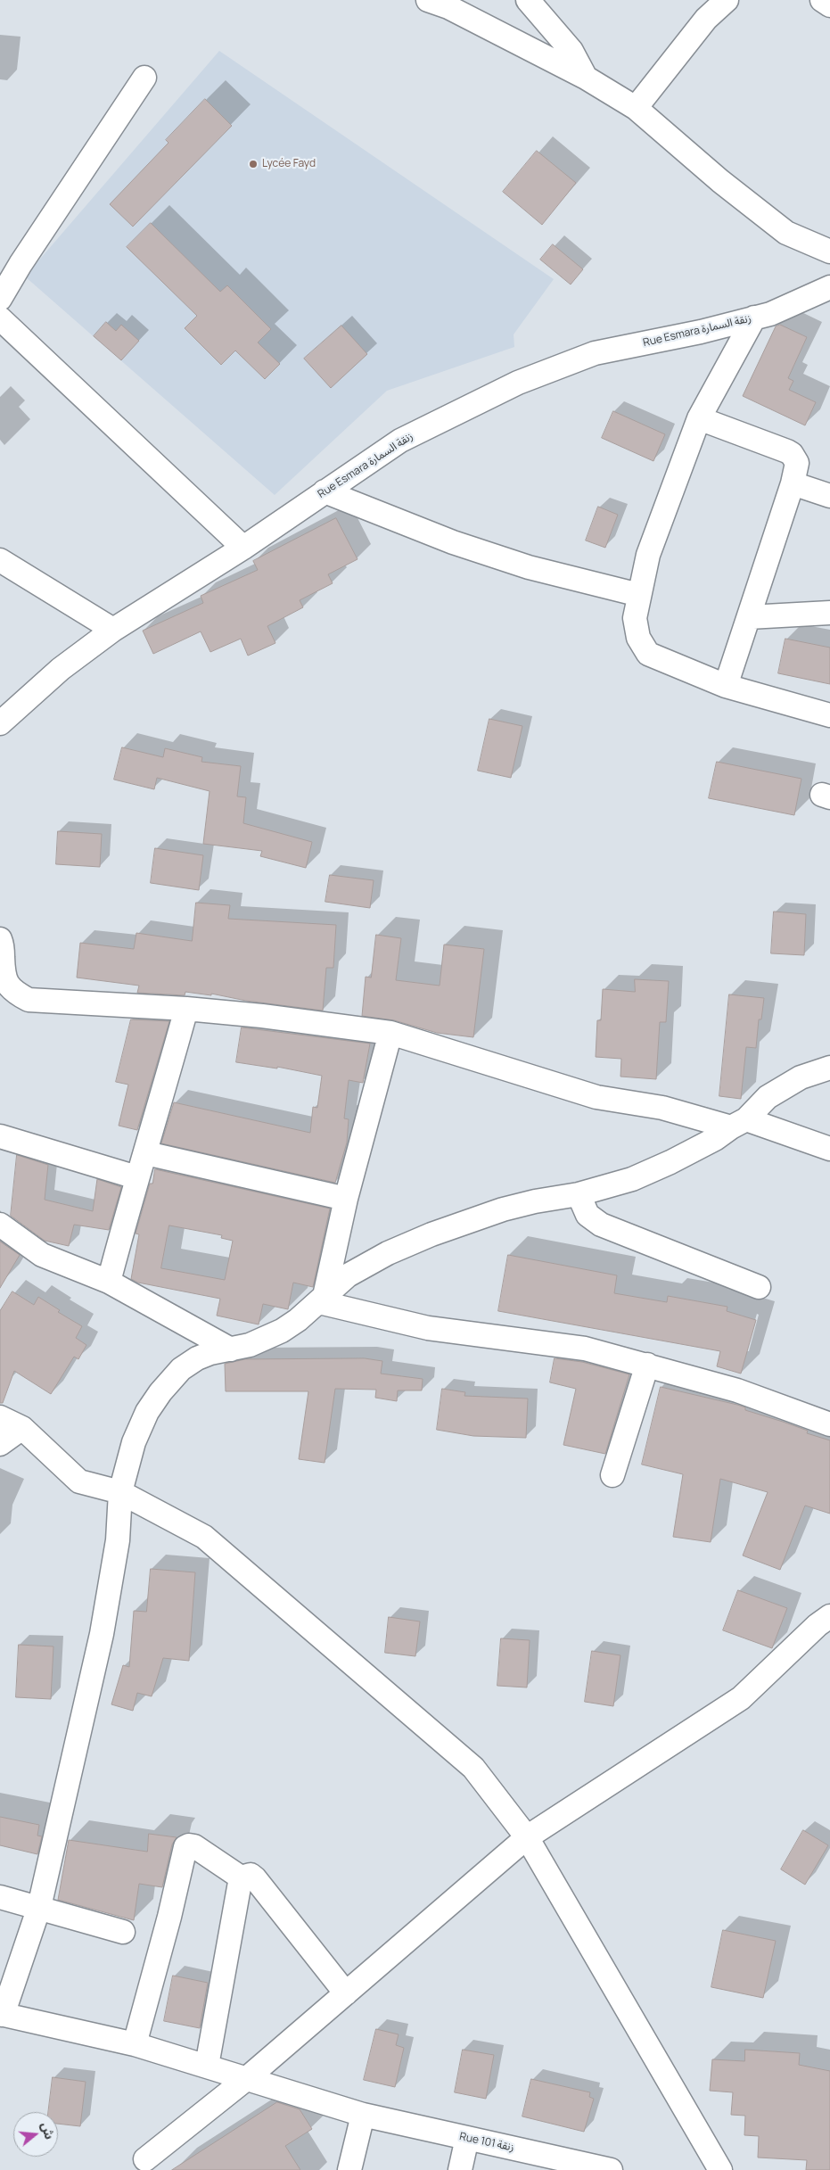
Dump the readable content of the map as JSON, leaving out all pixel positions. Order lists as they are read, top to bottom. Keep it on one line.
{"streets":{"street":["Rue Esmara زنقة السمارة","Rue 101 زنقة"]},"places":["Lycée Fayd"],"north":"right"}
